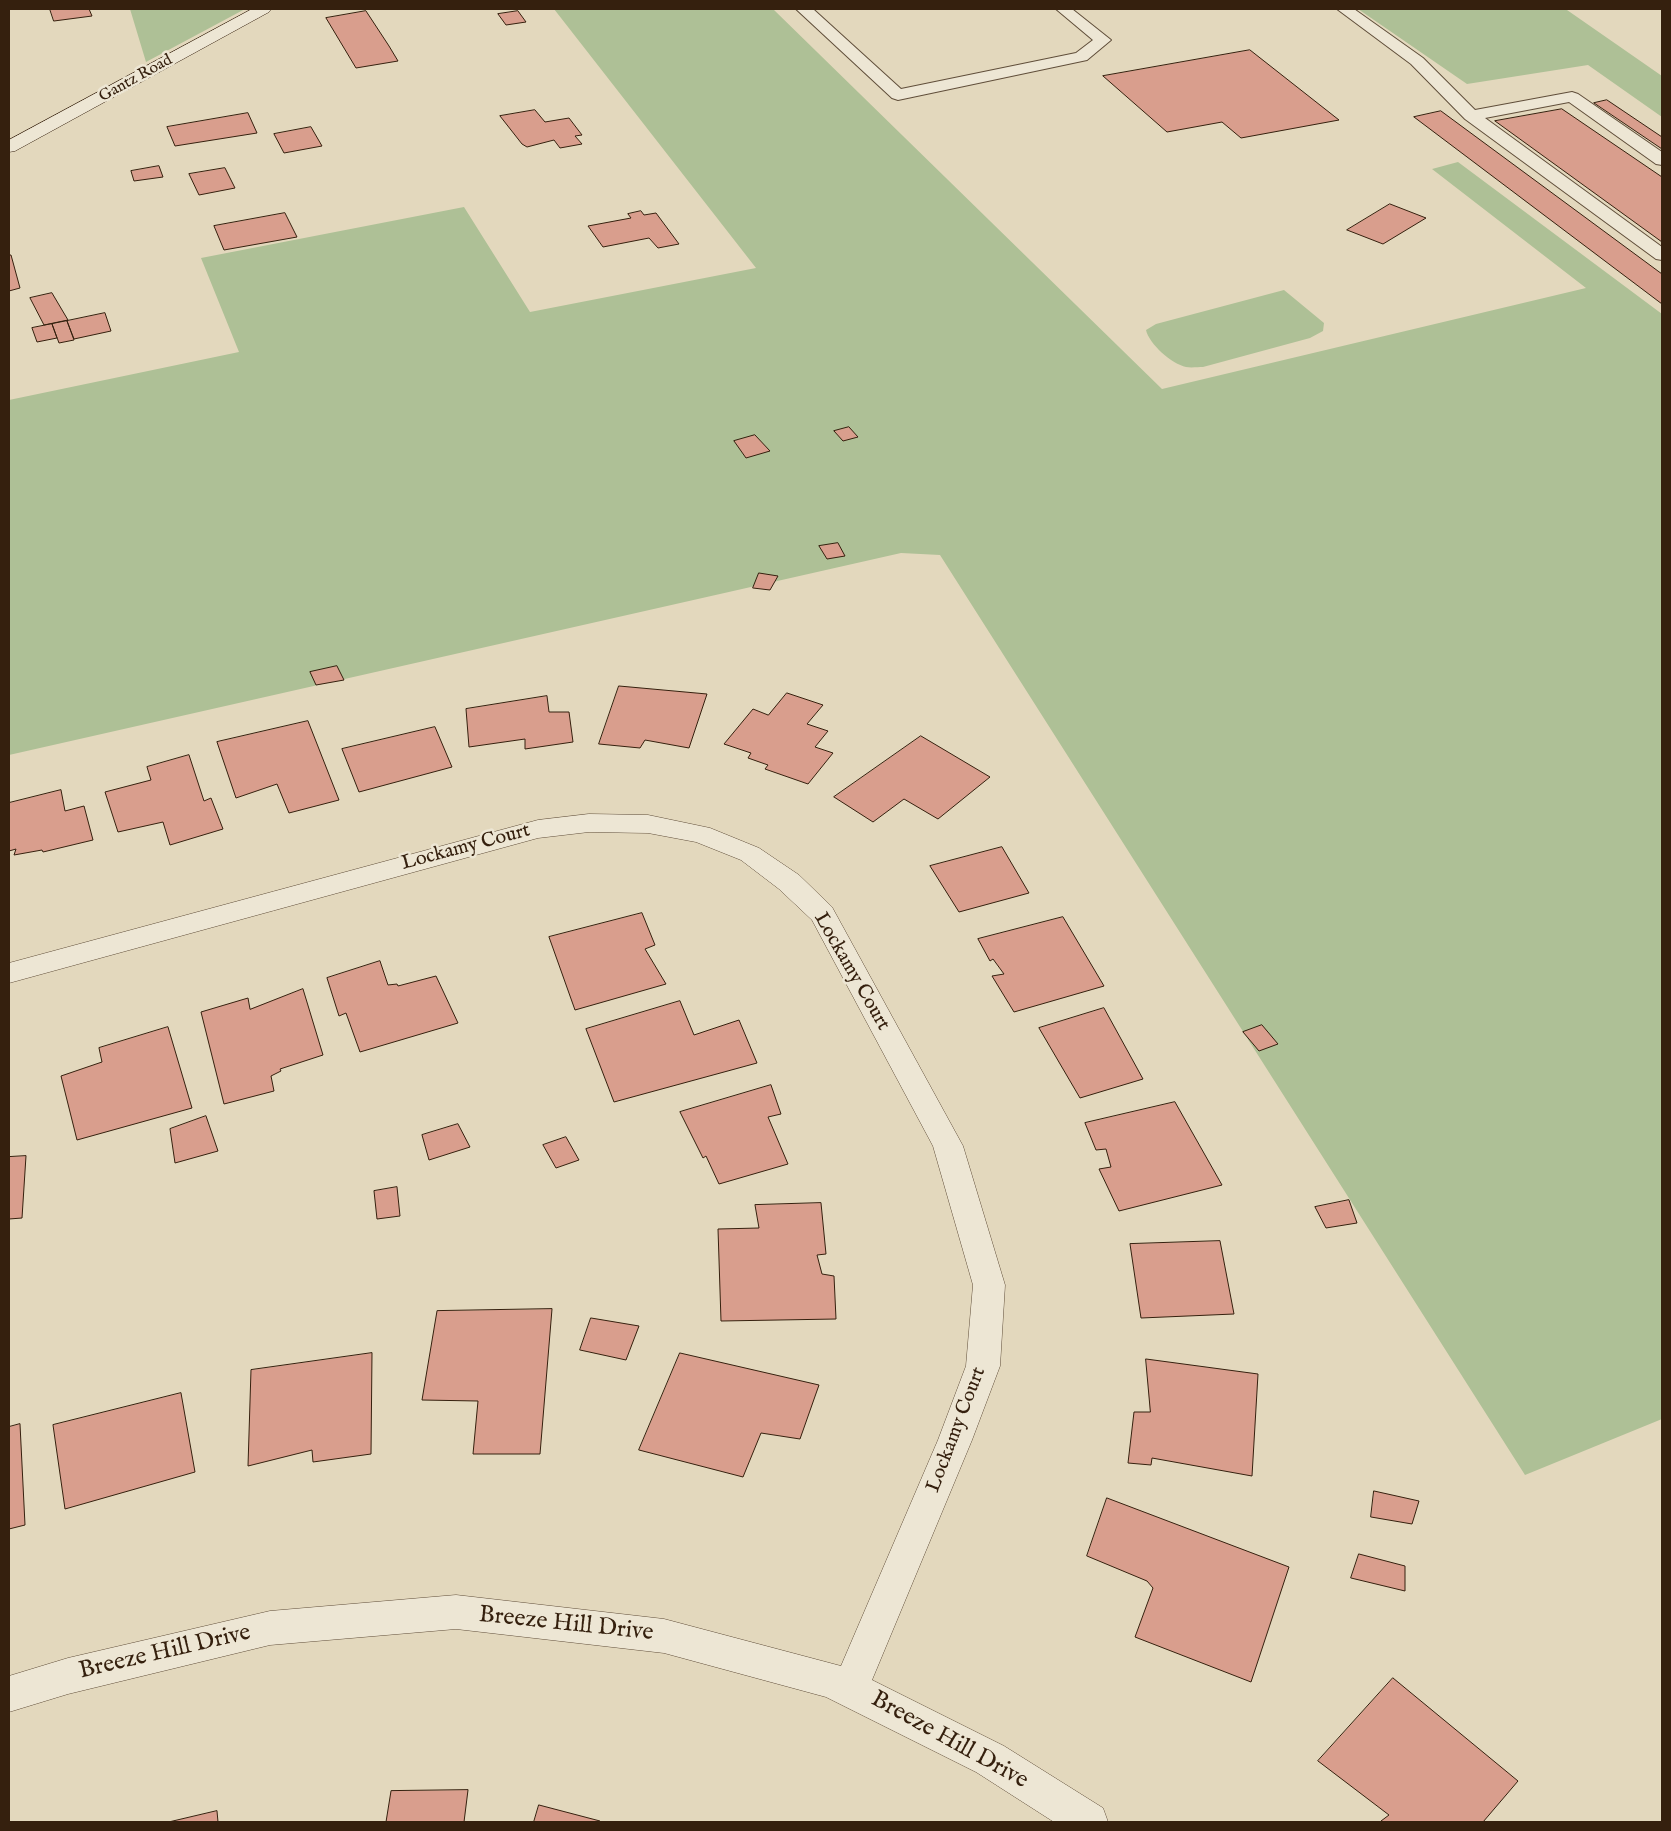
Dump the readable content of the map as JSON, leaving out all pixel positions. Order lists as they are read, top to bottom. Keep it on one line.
{"streets":{"street":["Gantz Road","Lockamy Court","Breeze Hill Drive"]},"crossings":[["Lockamy Court","Breeze Hill Drive"]]}
